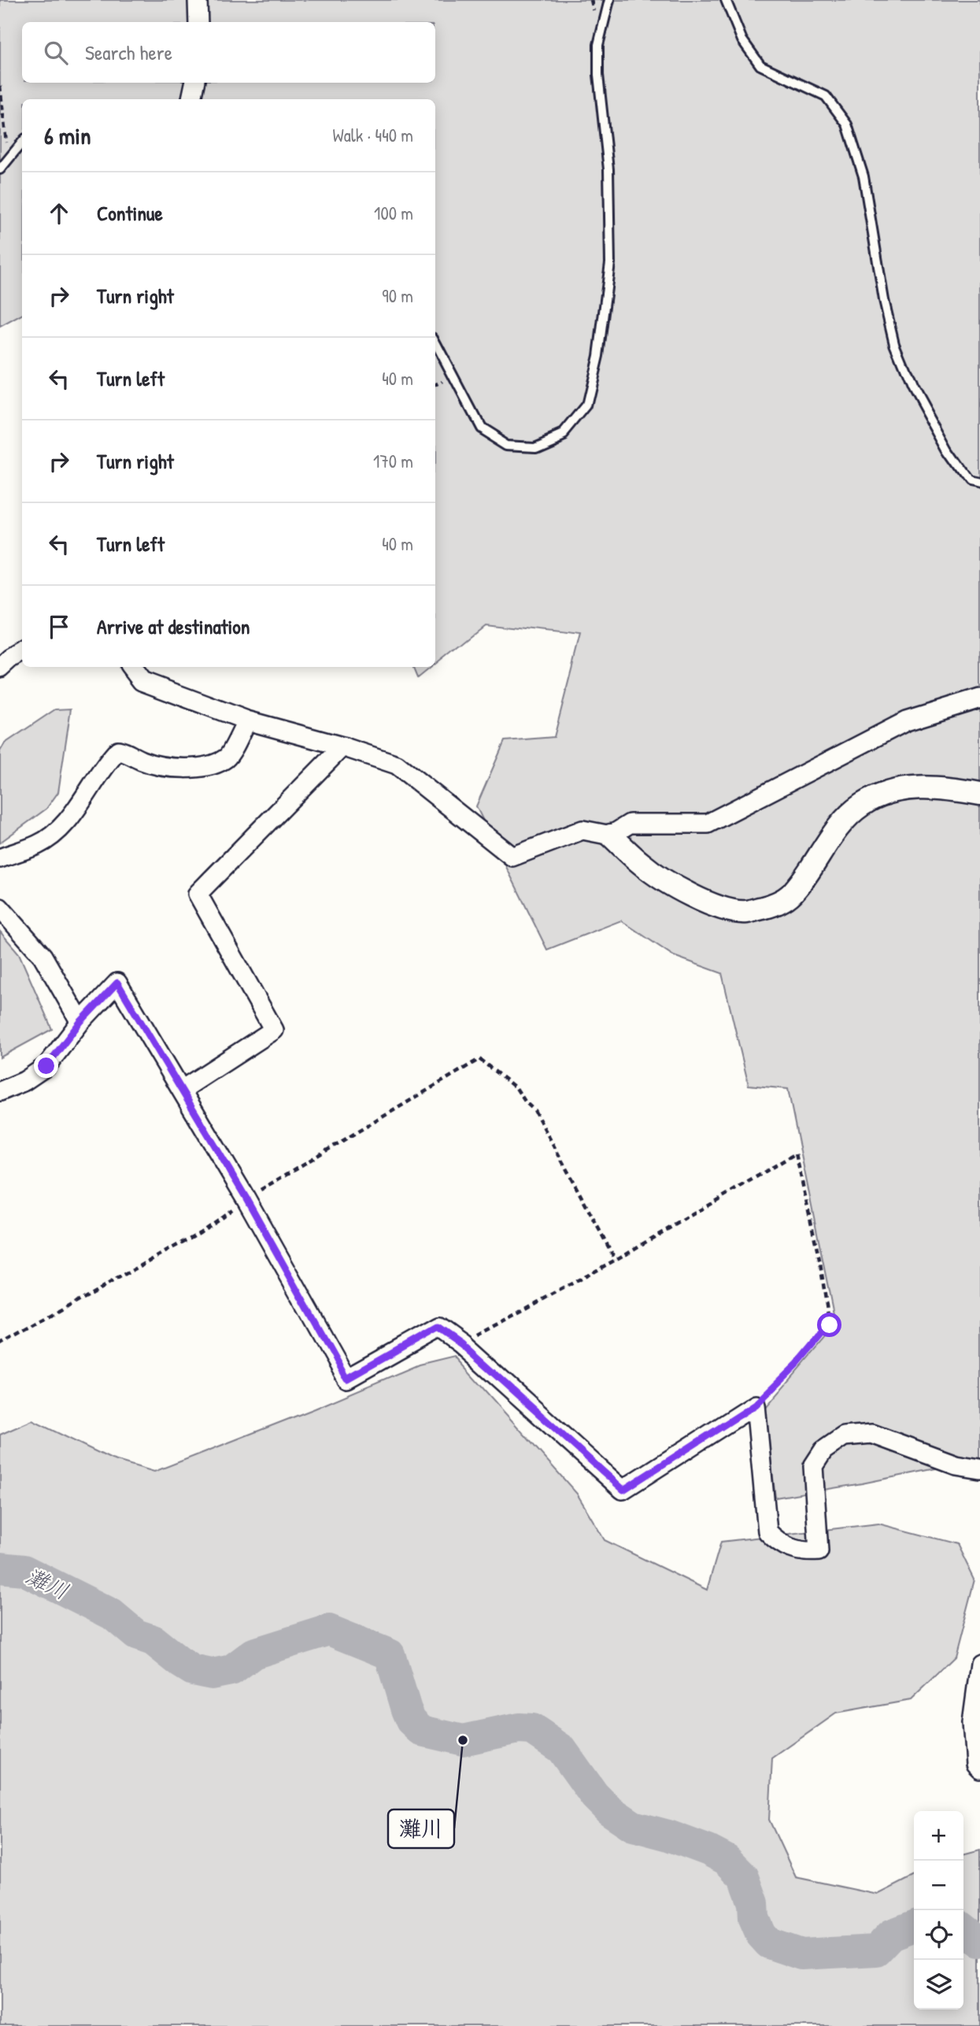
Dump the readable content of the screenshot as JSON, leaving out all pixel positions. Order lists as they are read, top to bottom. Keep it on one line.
{"water":["灘川"],"places":["灘川"],"page":{"search":"Search here","heading":["6 min","Walk · 440 m"],"list":[["Continue","100 m"],["Turn right","90 m"],["Turn left","40 m"],["Turn right","170 m"],["Turn left","40 m"],"Arrive at destination"],"map_buttons":["+","−"]}}
